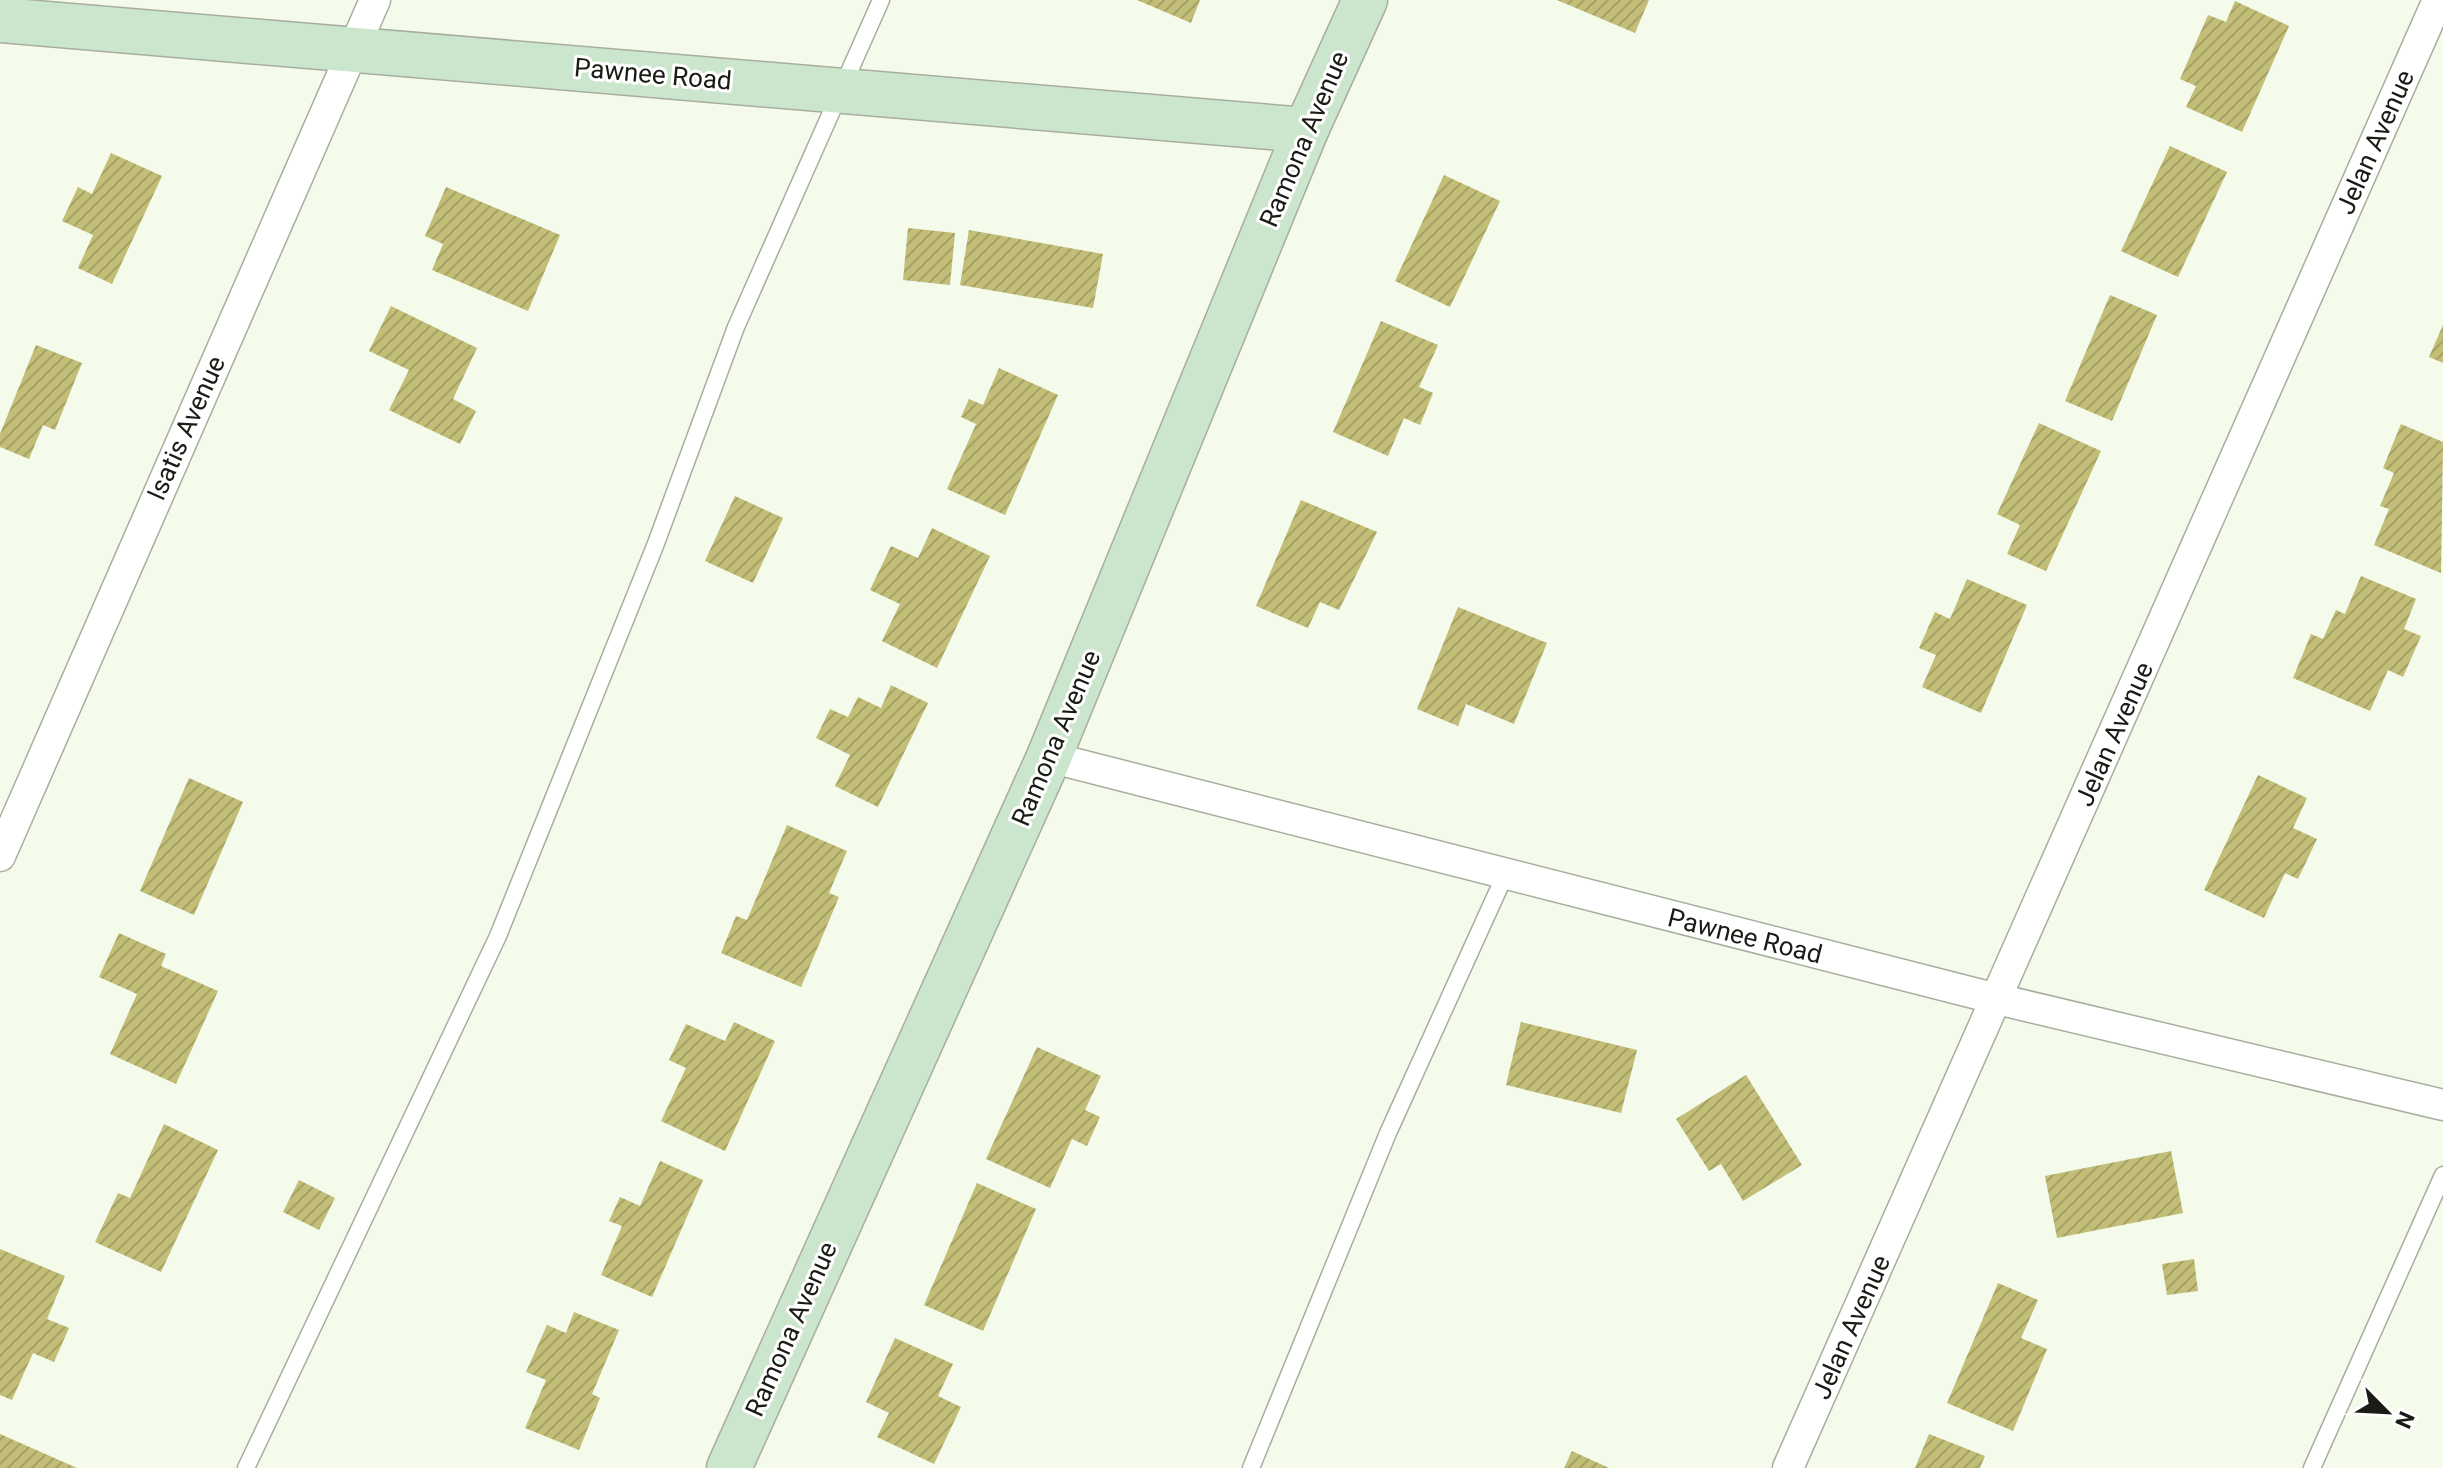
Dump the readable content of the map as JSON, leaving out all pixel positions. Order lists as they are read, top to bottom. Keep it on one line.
{"streets":{"street":["Pawnee Road","Ramona Avenue","Jelan Avenue","Isatis Avenue"]},"crossings":[["Pawnee Road","Ramona Avenue"],["Pawnee Road","Jelan Avenue"],["Pawnee Road","Isatis Avenue"]],"north":"bottom right"}
